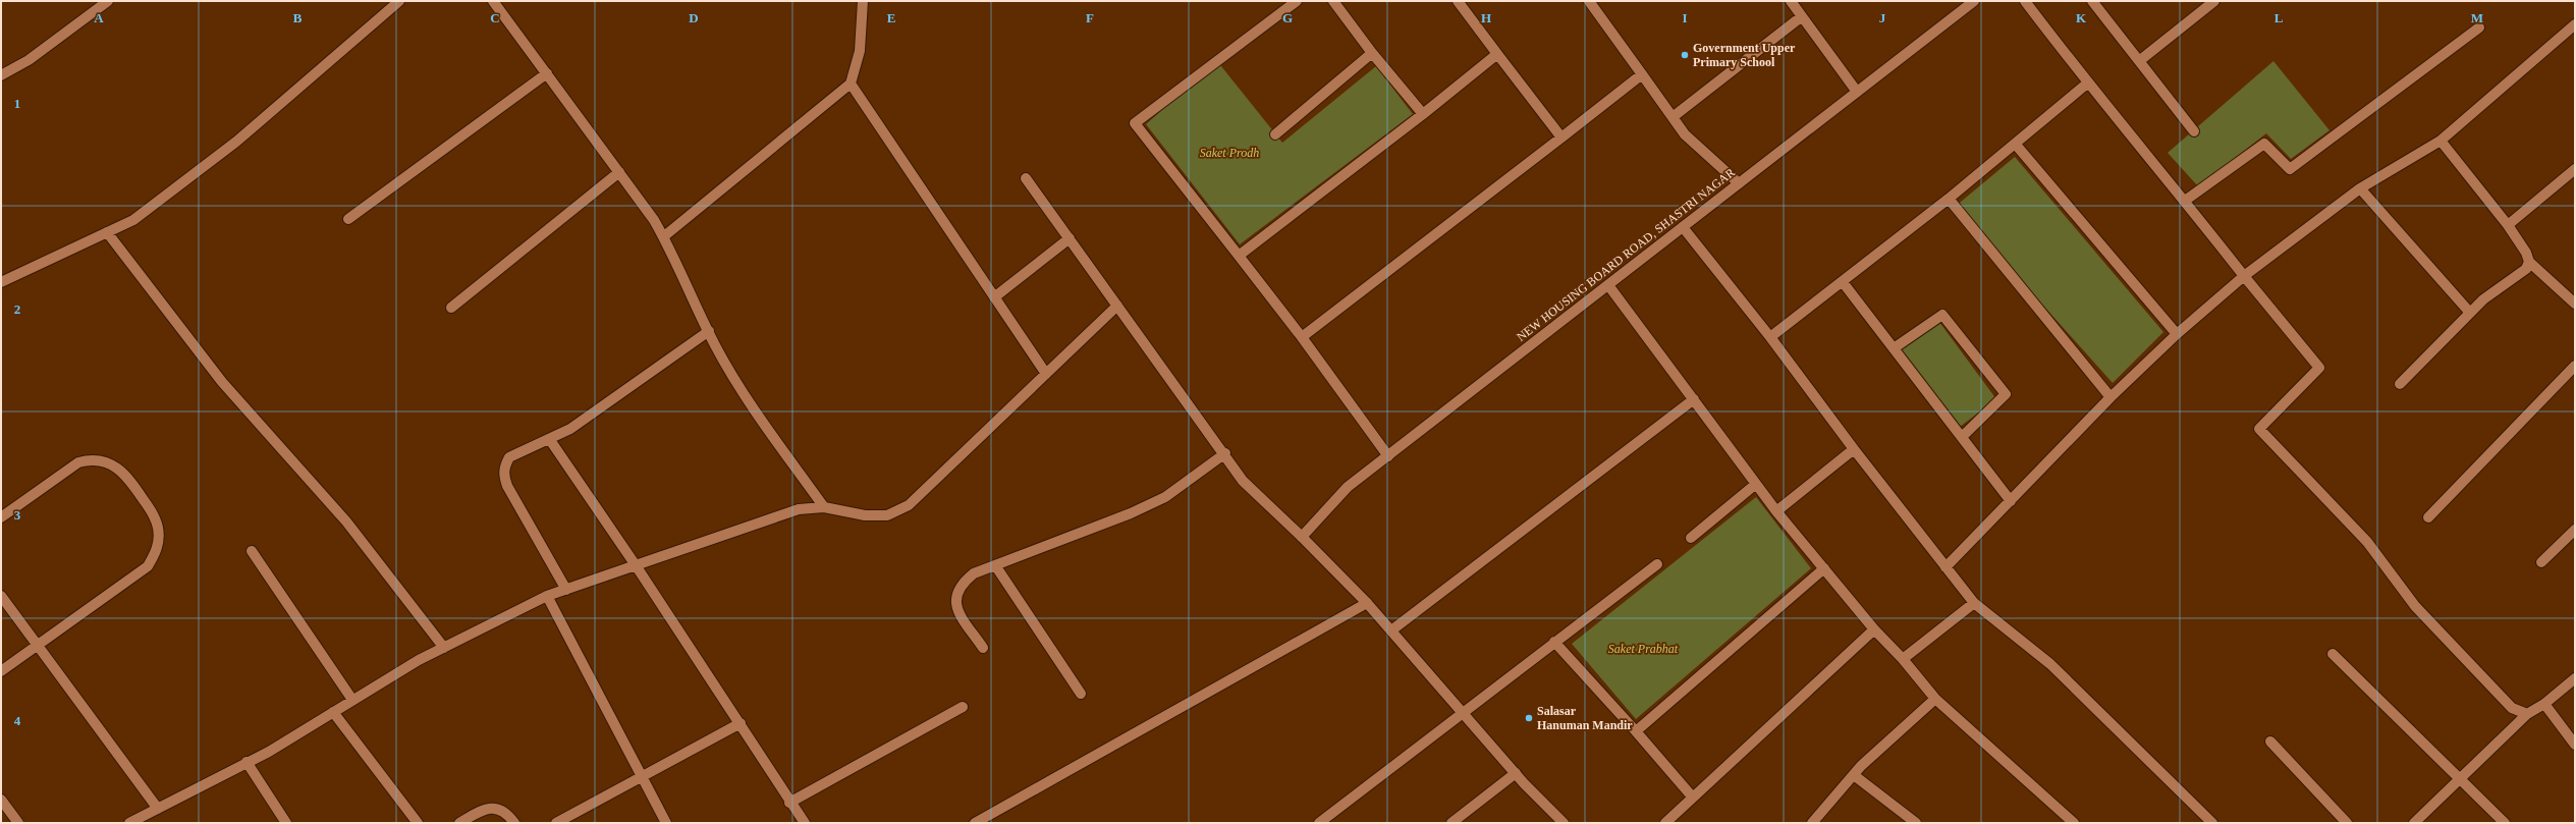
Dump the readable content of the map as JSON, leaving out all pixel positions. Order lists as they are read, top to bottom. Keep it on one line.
{"streets":{"street":["NEW HOUSING BOARD ROAD, SHASTRI NAGAR"]},"parks":["Saket Prodh","Saket Prabhat"],"places":["Government Upper Primary School","Salasar Hanuman Mandir"],"grid":{"columns":["A","B","C","D","E","F","G","H","I","J","K","L","M"],"rows":["1","2","3","4"]}}
